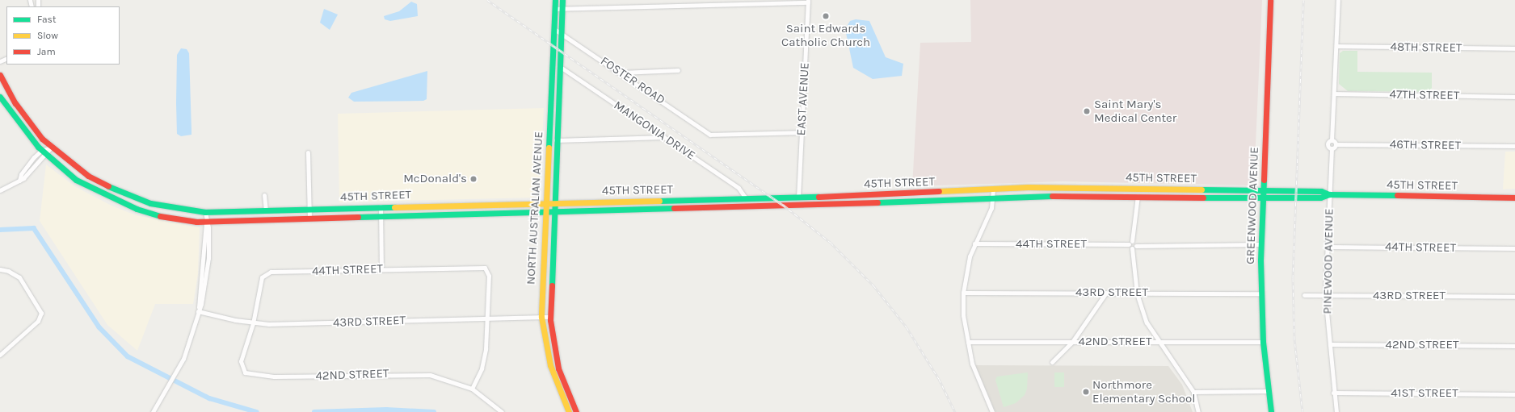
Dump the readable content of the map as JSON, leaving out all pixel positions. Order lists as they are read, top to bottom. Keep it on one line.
{"streets":{"main road":["45TH STREET","GREENWOOD AVENUE","NORTH AUSTRALIAN AVENUE"],"street":["48TH STREET","FOSTER ROAD","47TH STREET","EAST AVENUE","MANGONIA DRIVE","46TH STREET","44TH STREET","PINEWOOD AVENUE","43RD STREET","42ND STREET","41ST STREET"]},"crossings":[["FOSTER ROAD","EAST AVENUE"],["FOSTER ROAD","NORTH AUSTRALIAN AVENUE"],["EAST AVENUE","45TH STREET"],["MANGONIA DRIVE","45TH STREET"],["MANGONIA DRIVE","NORTH AUSTRALIAN AVENUE"],["45TH STREET","GREENWOOD AVENUE"],["45TH STREET","NORTH AUSTRALIAN AVENUE"],["45TH STREET","PINEWOOD AVENUE"],["GREENWOOD AVENUE","43RD STREET"],["GREENWOOD AVENUE","42ND STREET"],["NORTH AUSTRALIAN AVENUE","43RD STREET"],["44TH STREET","PINEWOOD AVENUE"],["44TH STREET","43RD STREET"],["44TH STREET","42ND STREET"],["PINEWOOD AVENUE","43RD STREET"],["PINEWOOD AVENUE","42ND STREET"],["PINEWOOD AVENUE","41ST STREET"],["43RD STREET","42ND STREET"]],"places":["Saint Edwards Catholic Church","Saint Mary's Medical Center","McDonald's","Northmore Elementary School"],"legend":["Fast","Slow","Jam"]}
